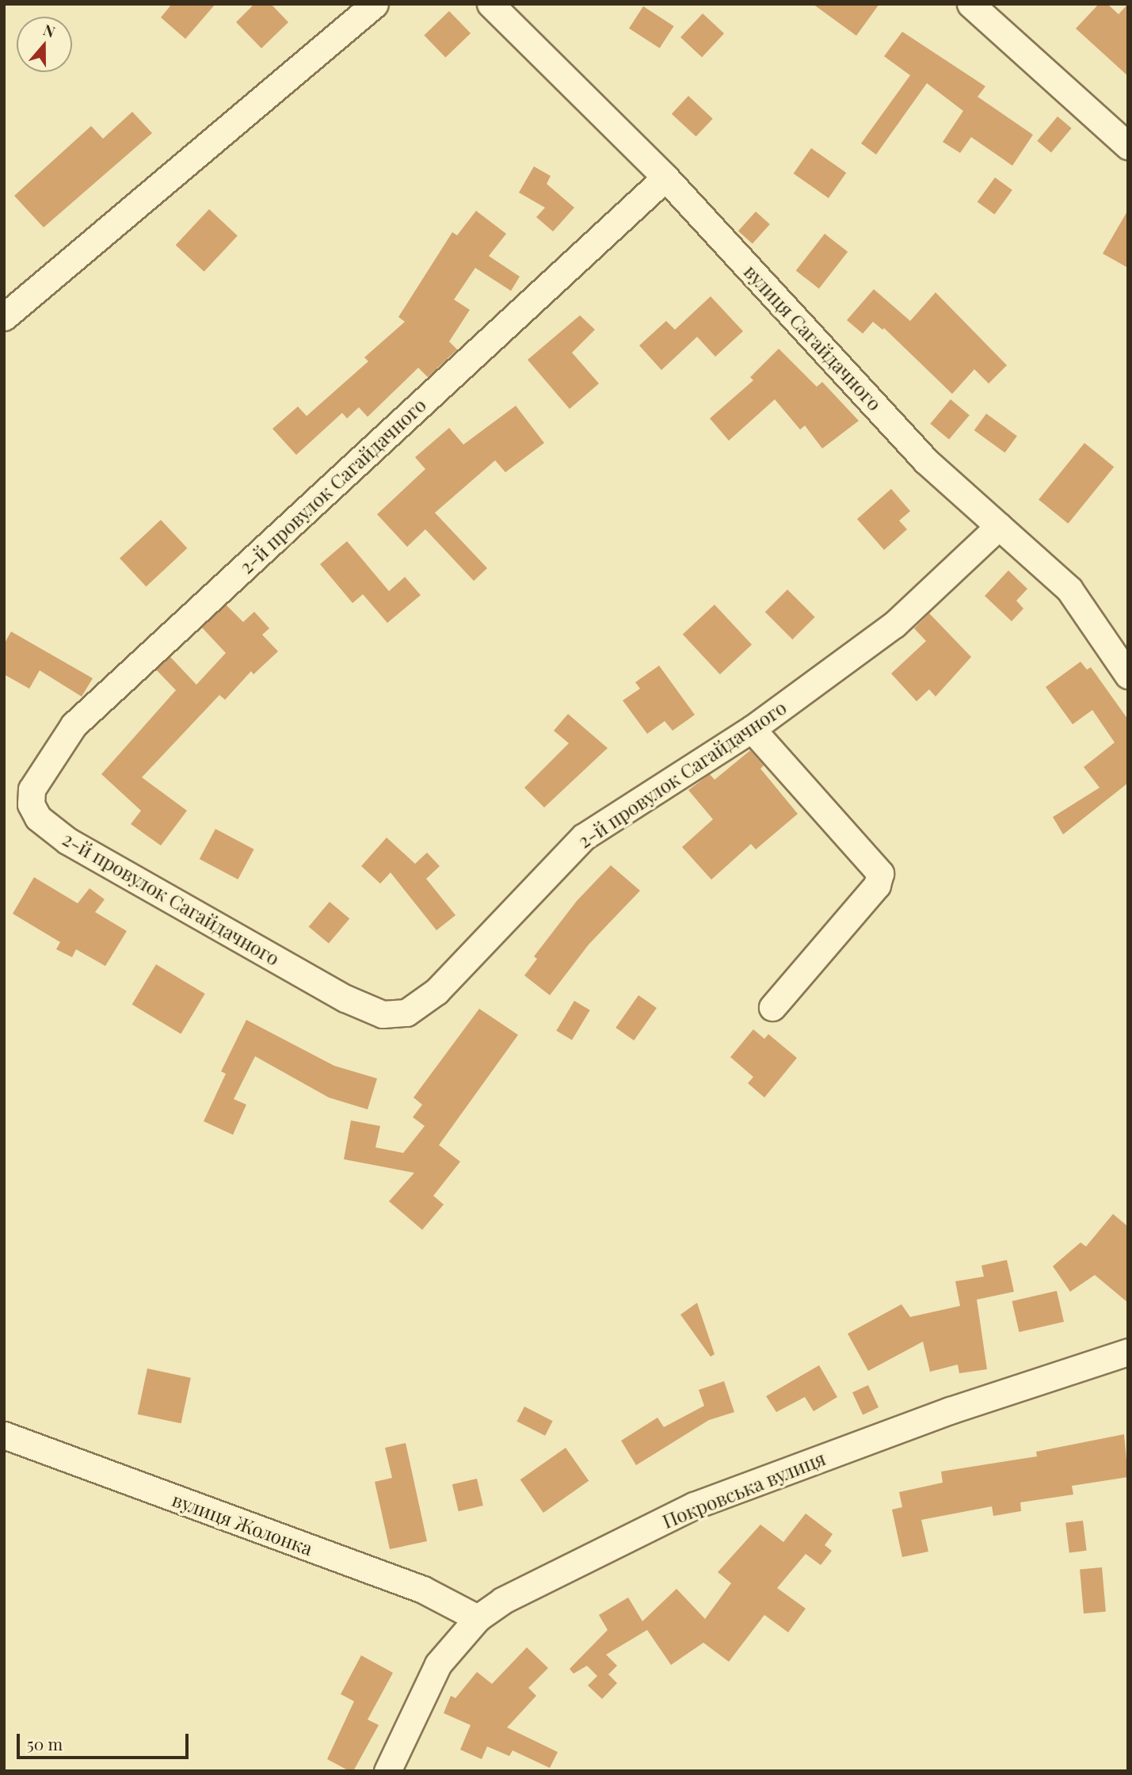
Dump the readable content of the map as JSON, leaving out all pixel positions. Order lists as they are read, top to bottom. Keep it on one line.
{"streets":{"street":["вулиця Сагайдачного","2-й провулок Сагайдачного","Покровська вулиця","вулиця Жолонка"]},"crossings":[["вулиця Сагайдачного","2-й провулок Сагайдачного"],["Покровська вулиця","вулиця Жолонка"]],"scale_bar":"50 m","north":"top"}
